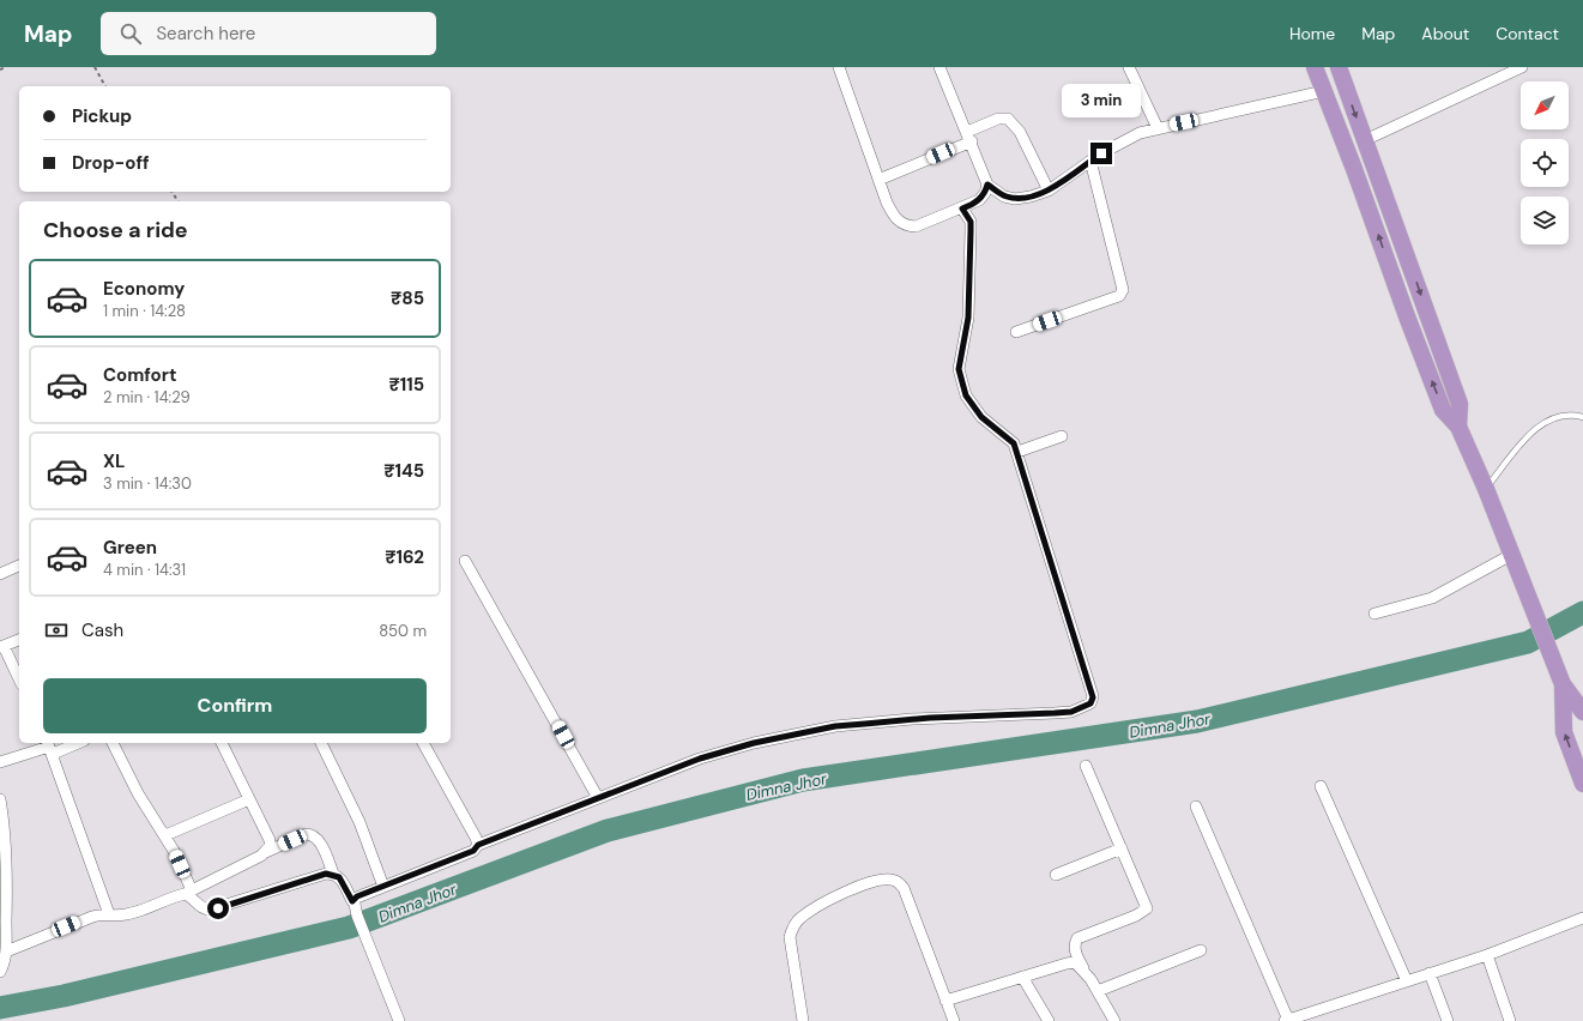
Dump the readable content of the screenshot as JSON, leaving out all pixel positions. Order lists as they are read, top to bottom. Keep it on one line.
{"water":["Dimna Jhor"],"north":"bottom left","page":{"header":"Map","search":"Search here","nav":["Home","Map","About","Contact"],"bubble":"3 min","banner":["Pickup","Drop-off"],"heading":"Choose a ride","list":[{"name":"Economy","note":"1 min · 14:28","value":"₹85"},{"name":"Comfort","note":"2 min · 14:29","value":"₹115"},{"name":"XL","note":"3 min · 14:30","value":"₹145"},{"name":"Green","note":"4 min · 14:31","value":"₹162"}],"pay":["Cash","850 m"],"buttons":"Confirm"}}
